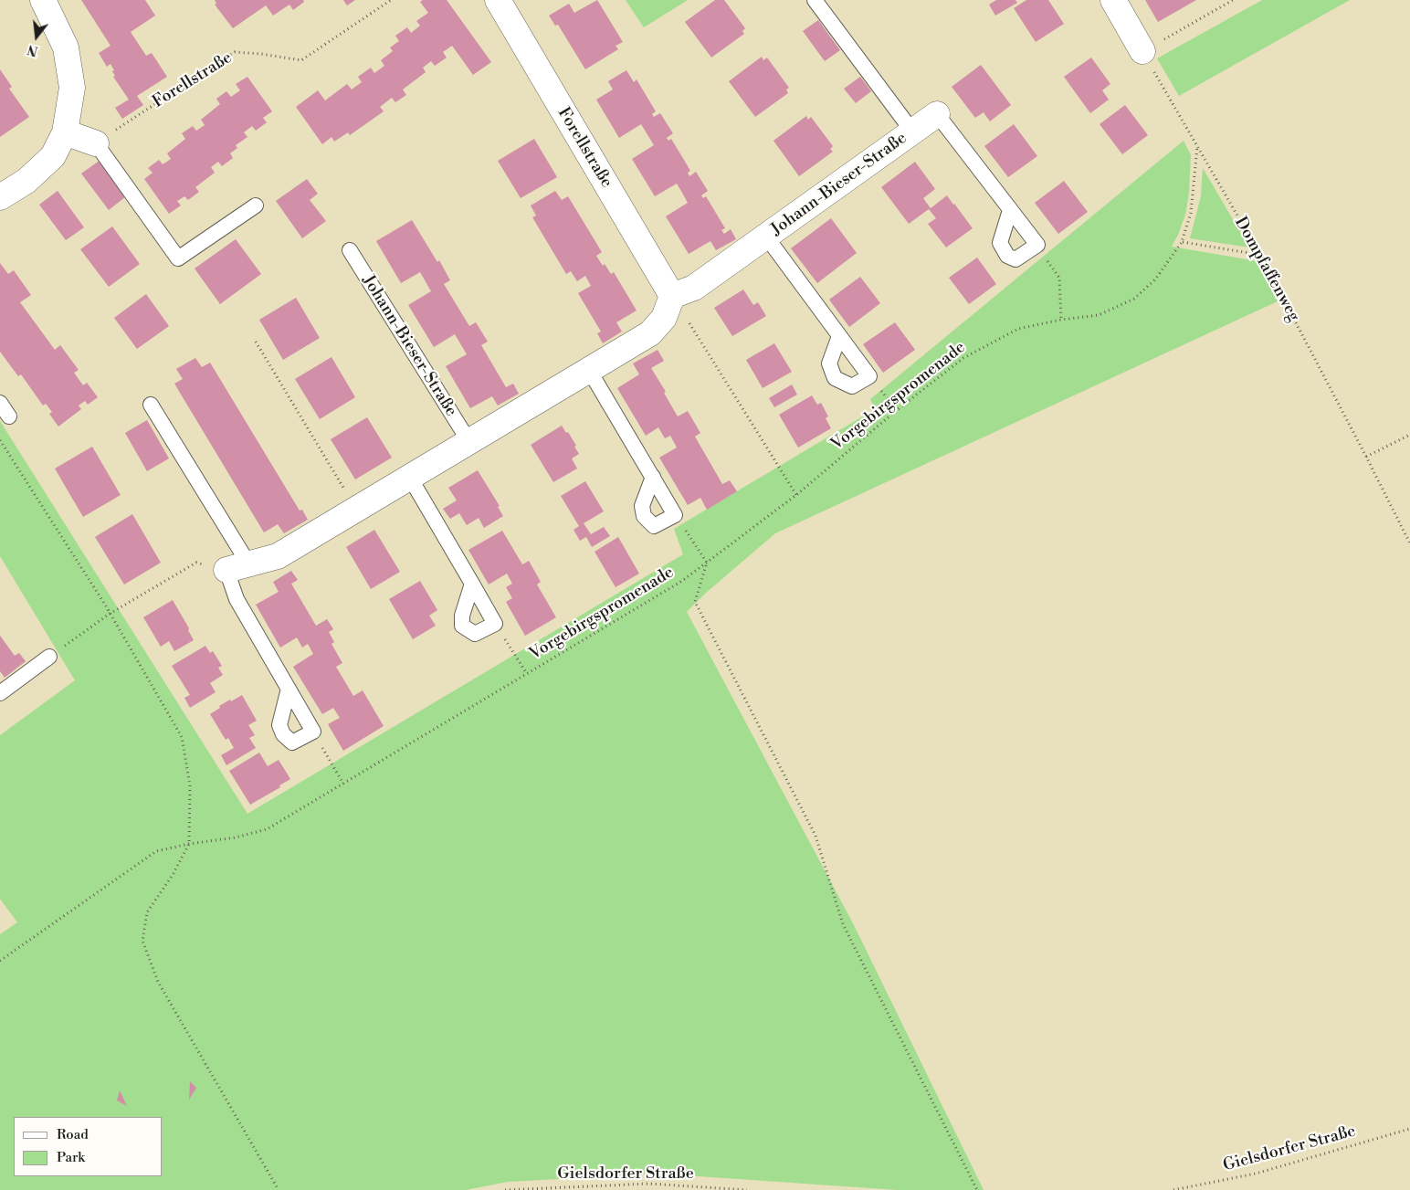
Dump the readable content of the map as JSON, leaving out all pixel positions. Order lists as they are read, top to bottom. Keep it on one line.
{"streets":{"street":["Forellstraße","Johann-Bieser-Straße"],"path":["Dompfaffenweg","Vorgebirgspromenade","Gielsdorfer Straße"]},"crossings":[["Forellstraße","Johann-Bieser-Straße"],["Dompfaffenweg","Vorgebirgspromenade"]],"legend":["Road","Park"],"north":"bottom"}
